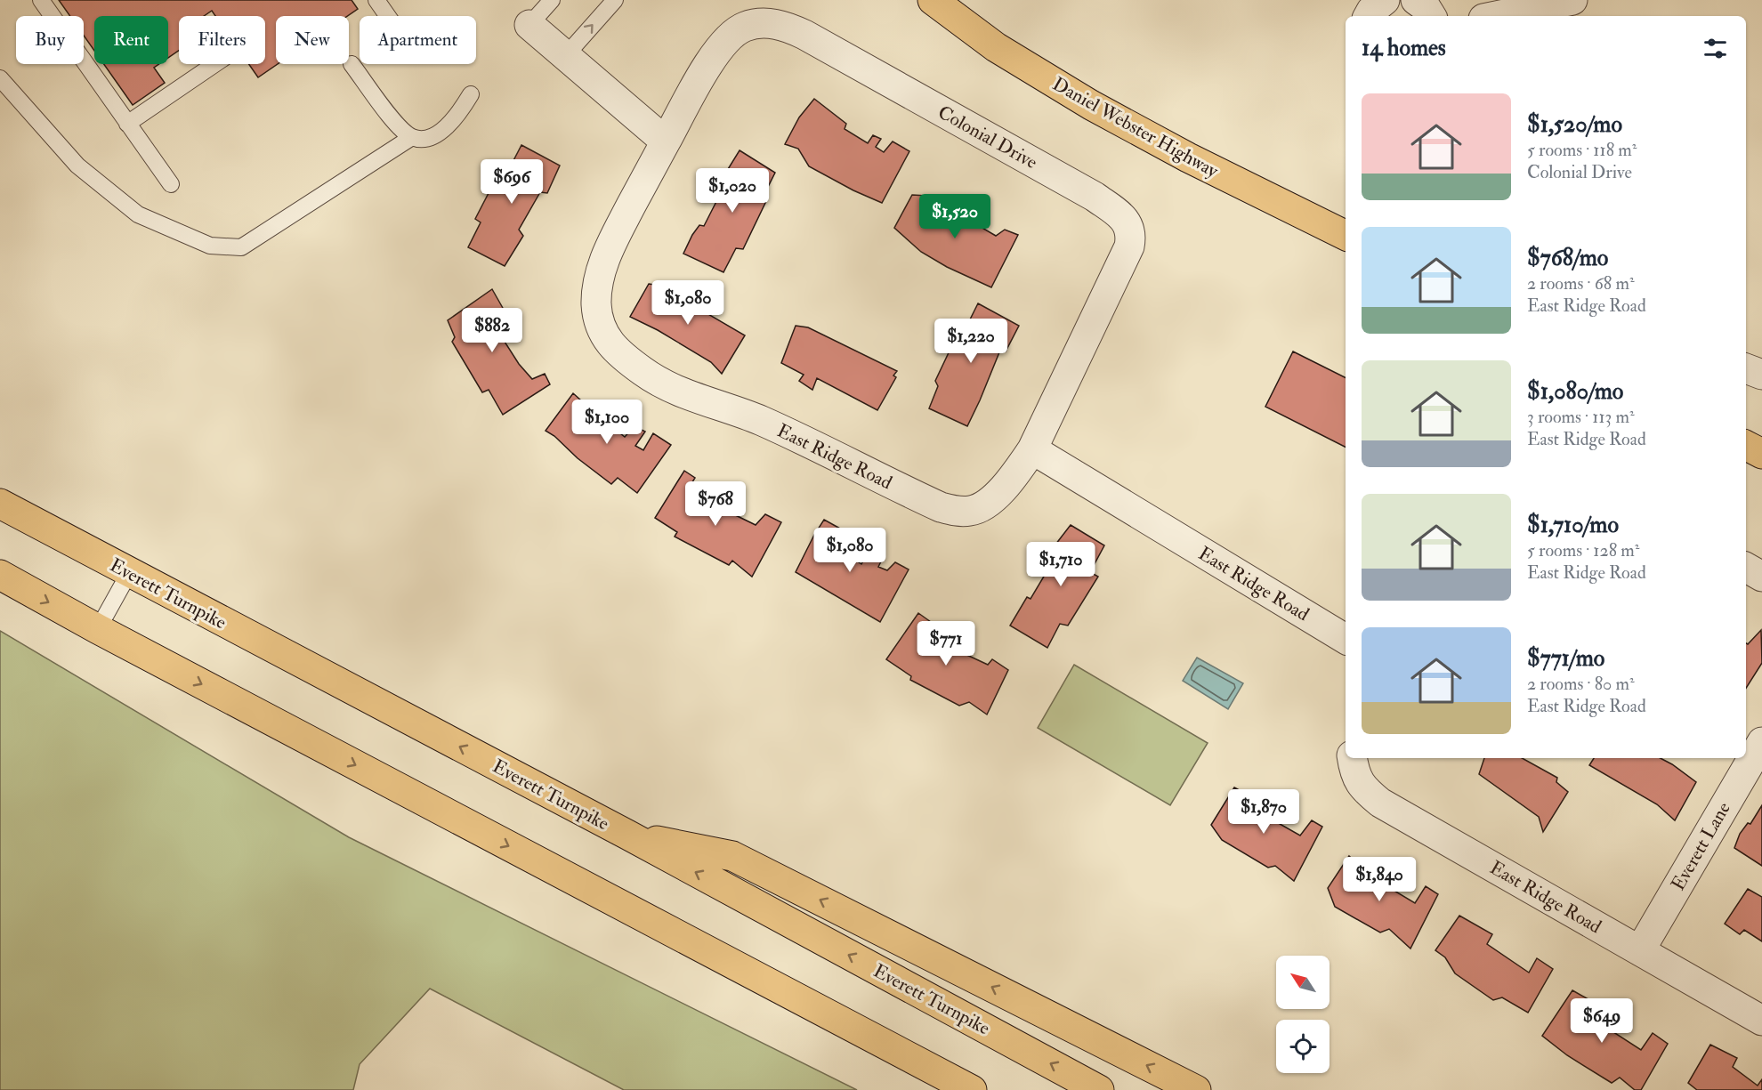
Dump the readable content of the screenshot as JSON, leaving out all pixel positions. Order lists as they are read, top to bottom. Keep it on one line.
{"streets":{"main road":["Daniel Webster Highway","Everett Turnpike"],"street":["Colonial Drive","East Ridge Road","Everett Lane"]},"crossings":[["Colonial Drive","East Ridge Road"],["East Ridge Road","Everett Lane"]],"north":"top left","page":{"chip":["Buy","Rent","Filters","New","Apartment"],"heading":"14 homes","list":[{"name":"$1,520/mo","note":"5 rooms · 118 m² · Colonial Drive"},{"name":"$768/mo","note":"2 rooms · 68 m² · East Ridge Road"},{"name":"$1,080/mo","note":"3 rooms · 113 m² · East Ridge Road"},{"name":"$1,710/mo","note":"5 rooms · 128 m² · East Ridge Road"},{"name":"$771/mo","note":"2 rooms · 80 m² · East Ridge Road"}],"price":["$696","$1,020","$1,520","$1,080","$882","$1,220","$1,100","$768","$1,080","$1,710","$771","$1,870","$1,840","$649"]}}
